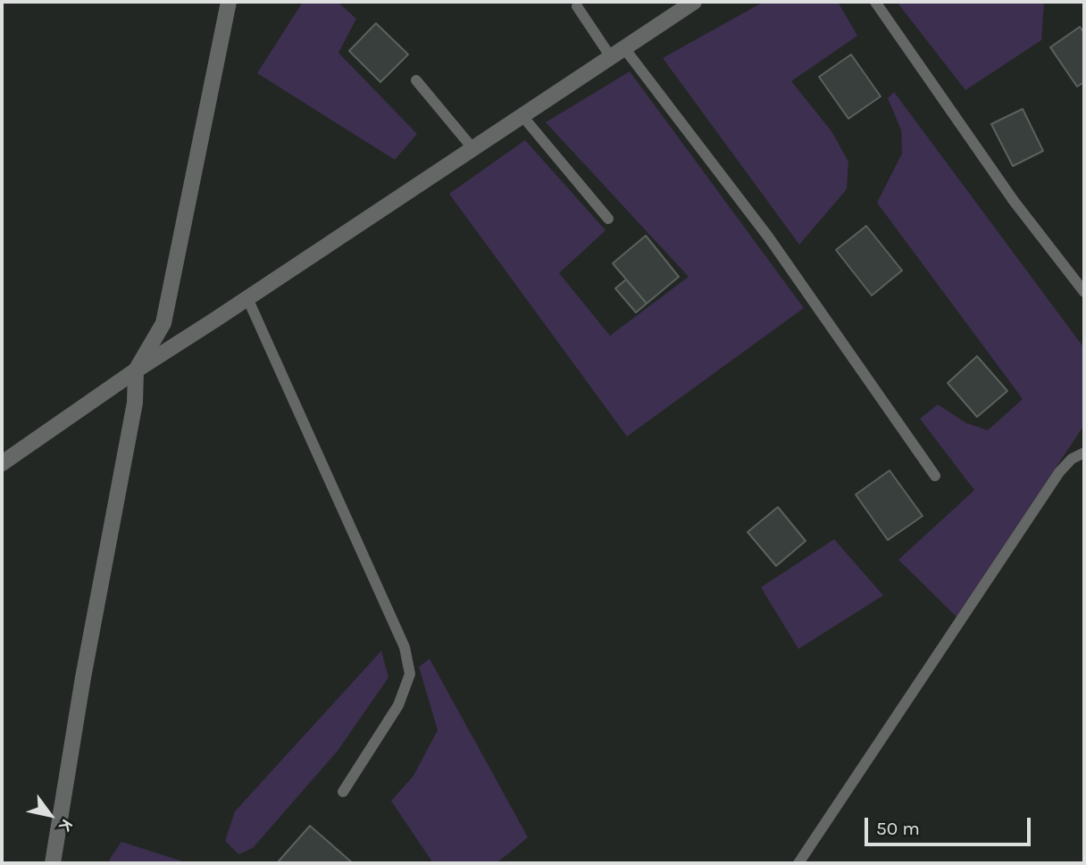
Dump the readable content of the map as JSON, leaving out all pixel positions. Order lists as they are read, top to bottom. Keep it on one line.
{"scale_bar":"50 m","north":"bottom right"}
